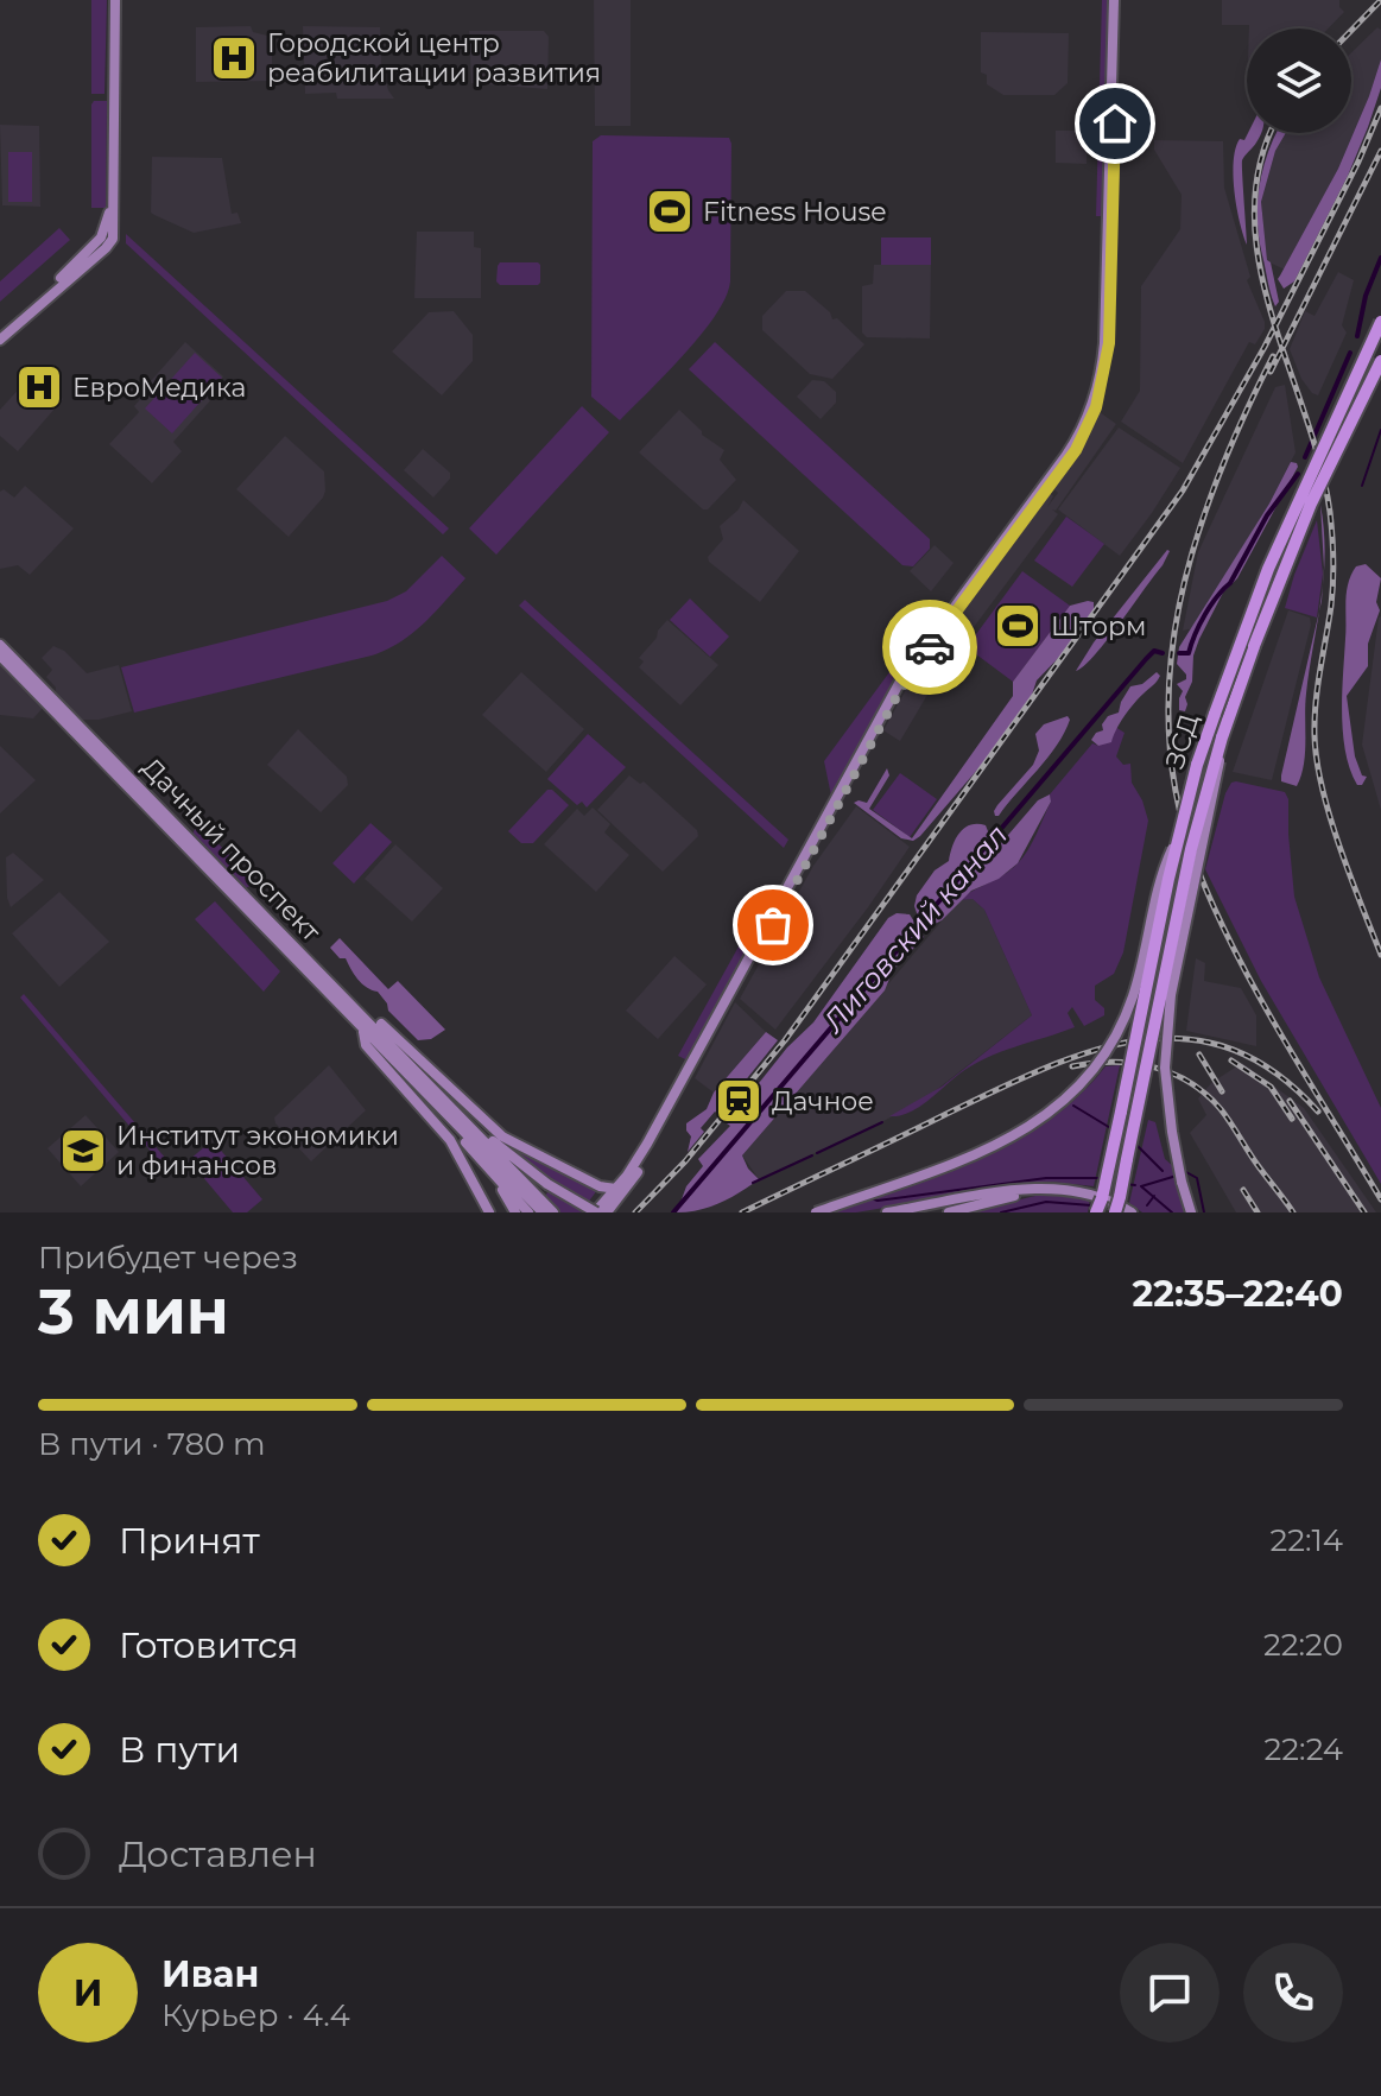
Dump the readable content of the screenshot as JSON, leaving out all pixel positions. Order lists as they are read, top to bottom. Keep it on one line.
{"streets":{"highway":["ЗСД"],"main road":["Дачный проспект"]},"water":["Лиговский канал"],"places":{"hospital":["Городской центр реабилитации развития","ЕвроМедика"],"sports":["Fitness House","Шторм"],"station":["Дачное"],"school or university":["Институт экономики и финансов"]},"page":{"heading":["3 мин","Прибудет через","22:35–22:40"],"panel":["Иван","Курьер · 4.4"],"bar":"В пути · 780 m","list":[["Принят","22:14"],["Готовится","22:20"],["В пути","22:24"],"Доставлен"],"round":"И"}}
